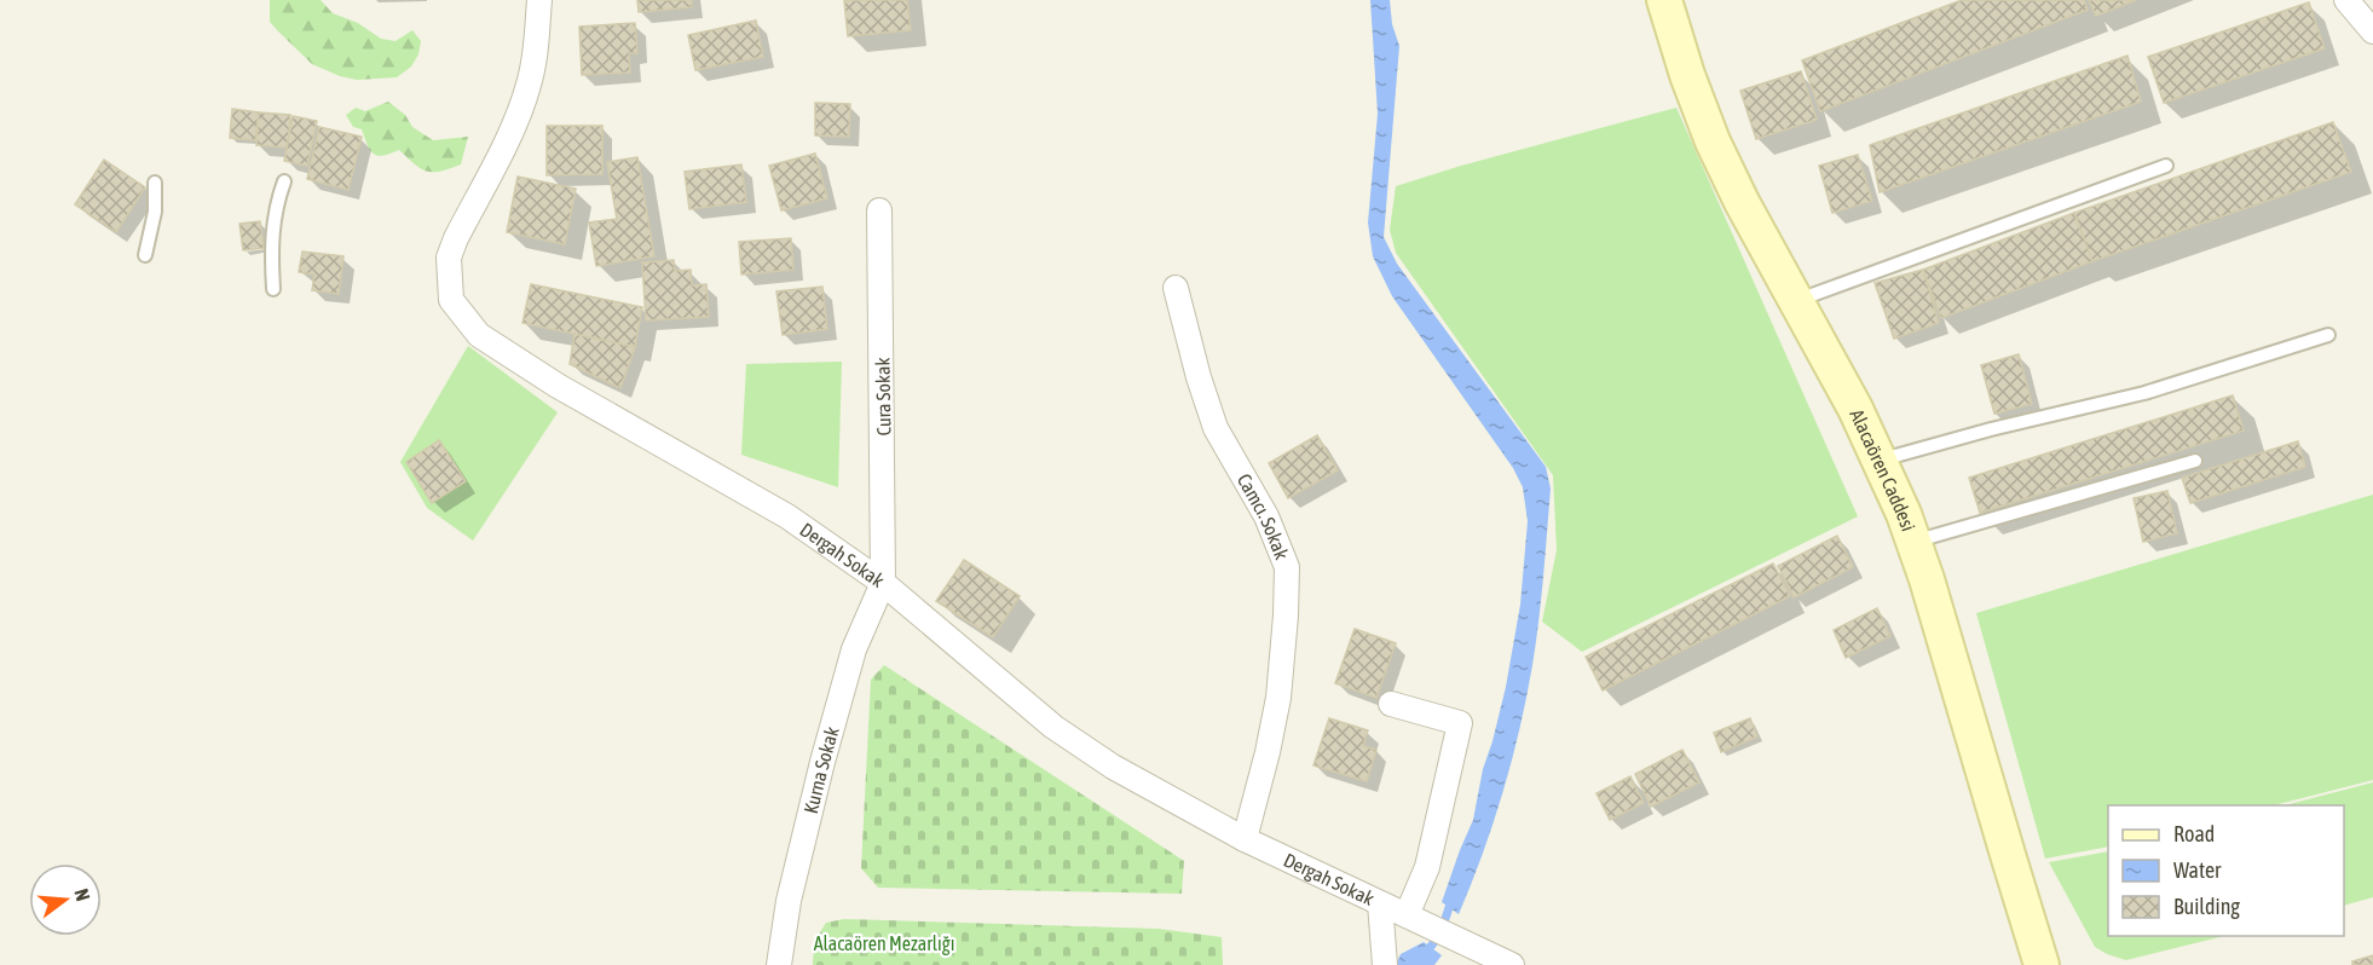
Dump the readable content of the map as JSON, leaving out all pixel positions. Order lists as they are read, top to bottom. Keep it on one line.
{"streets":{"street":["Cura Sokak","Alacaören Caddesi","Camcı. Sokak","Dergah Sokak","Kurna Sokak"]},"crossings":[["Cura Sokak","Dergah Sokak"],["Cura Sokak","Kurna Sokak"],["Camcı. Sokak","Dergah Sokak"],["Dergah Sokak","Kurna Sokak"]],"parks":["Alacaören Mezarlığı"],"legend":["Road","Water","Building"],"north":"right"}
